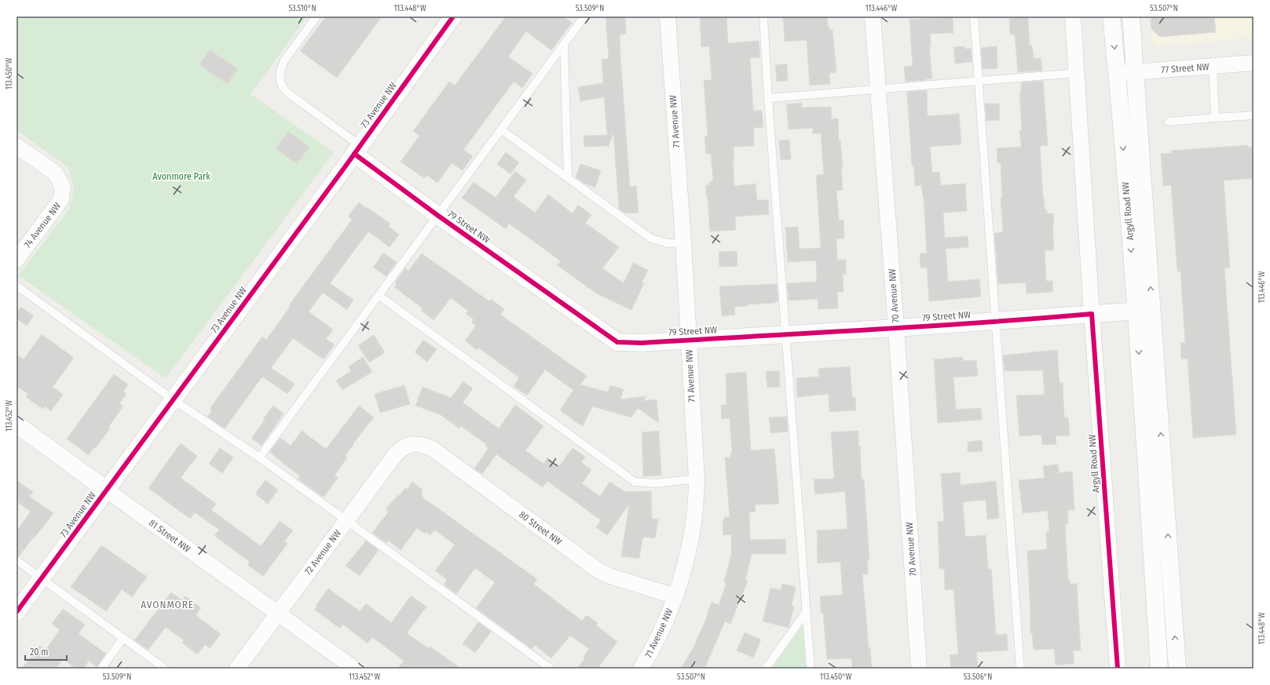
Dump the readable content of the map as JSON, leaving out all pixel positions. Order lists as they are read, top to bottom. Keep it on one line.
{"streets":{"street":["77 Street NW","73 Avenue NW","71 Avenue NW","Argyll Road NW","74 Avenue NW","79 Street NW","70 Avenue NW","80 Street NW","81 Street NW","72 Avenue NW"]},"crossings":[["77 Street NW","Argyll Road NW"],["73 Avenue NW","79 Street NW"],["73 Avenue NW","81 Street NW"],["71 Avenue NW","79 Street NW"],["71 Avenue NW","80 Street NW"],["Argyll Road NW","79 Street NW"],["79 Street NW","70 Avenue NW"],["80 Street NW","72 Avenue NW"],["81 Street NW","72 Avenue NW"]],"districts":["AVONMORE"],"parks":["Avonmore Park"],"scale_bar":"20 m","coordinates":["53.510°N","113.448°W","53.509°N","113.446°W","53.507°N","113.450°W","113.452°W","53.506°N"]}
